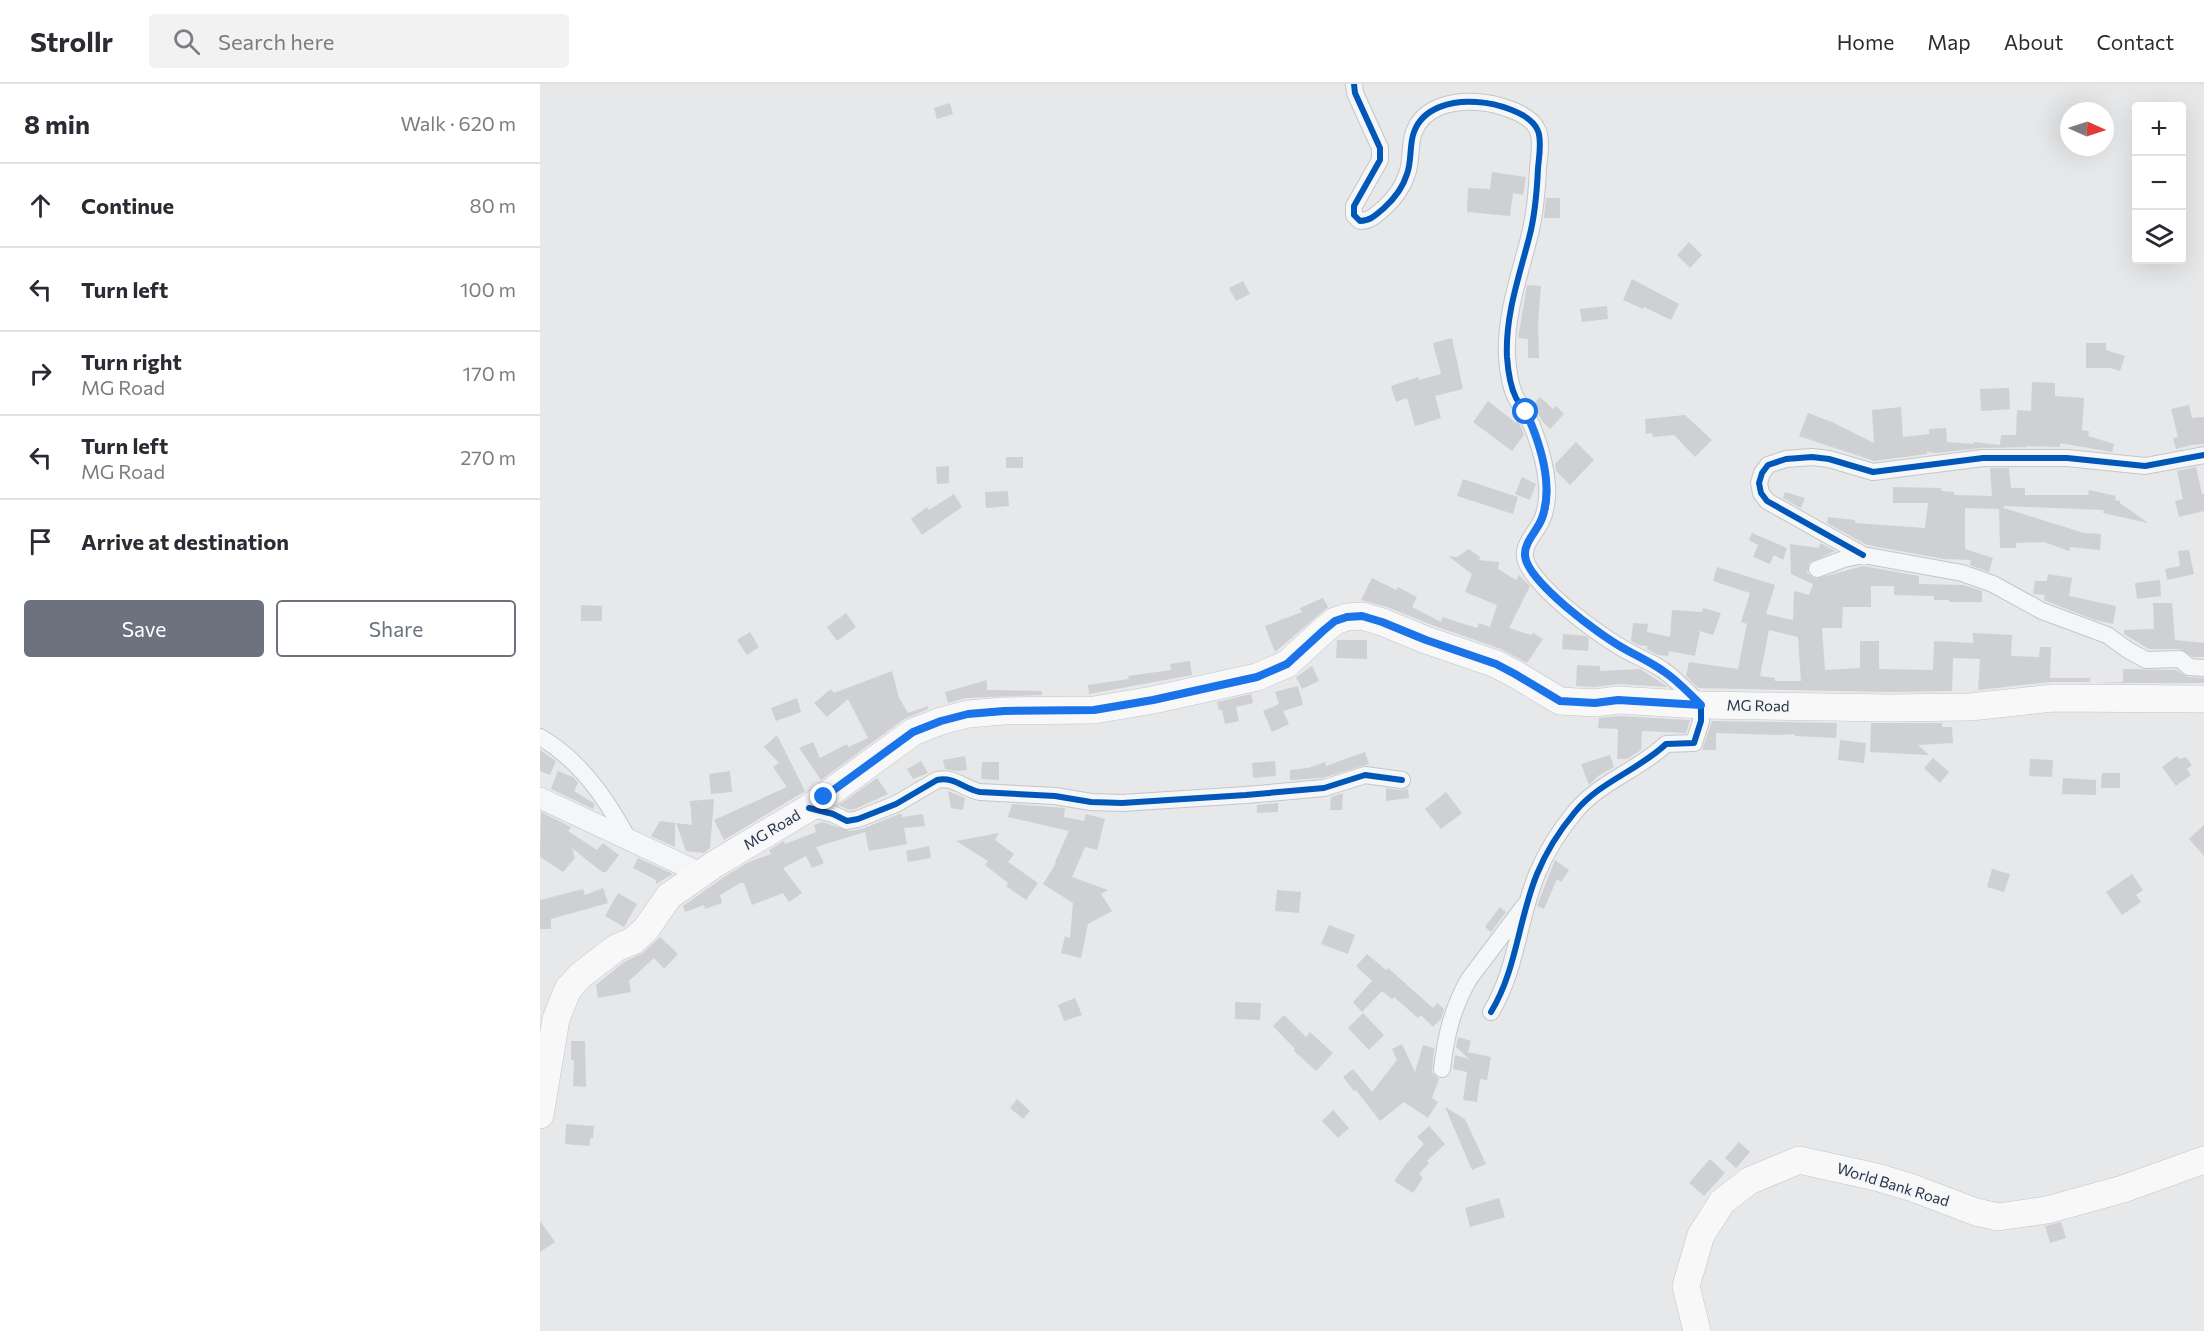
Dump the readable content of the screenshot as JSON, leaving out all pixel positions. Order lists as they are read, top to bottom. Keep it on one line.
{"streets":{"main road":["MG Road","World Bank Road"]},"north":"right","page":{"header":"Strollr","search":"Search here","nav":["Home","Map","About","Contact"],"heading":["8 min","Walk · 620 m"],"map_buttons":["+","−"],"list":[["Continue","80 m"],["Turn left","100 m"],["Turn right","MG Road","170 m"],["Turn left","MG Road","270 m"],"Arrive at destination"],"buttons":["Save","Share"]}}
